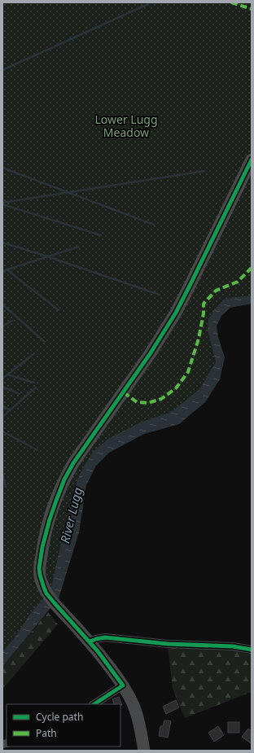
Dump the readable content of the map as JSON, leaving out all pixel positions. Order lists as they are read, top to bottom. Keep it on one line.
{"water":["River Lugg"],"parks":["Lower Lugg Meadow"],"legend":["Cycle path","Path"]}
